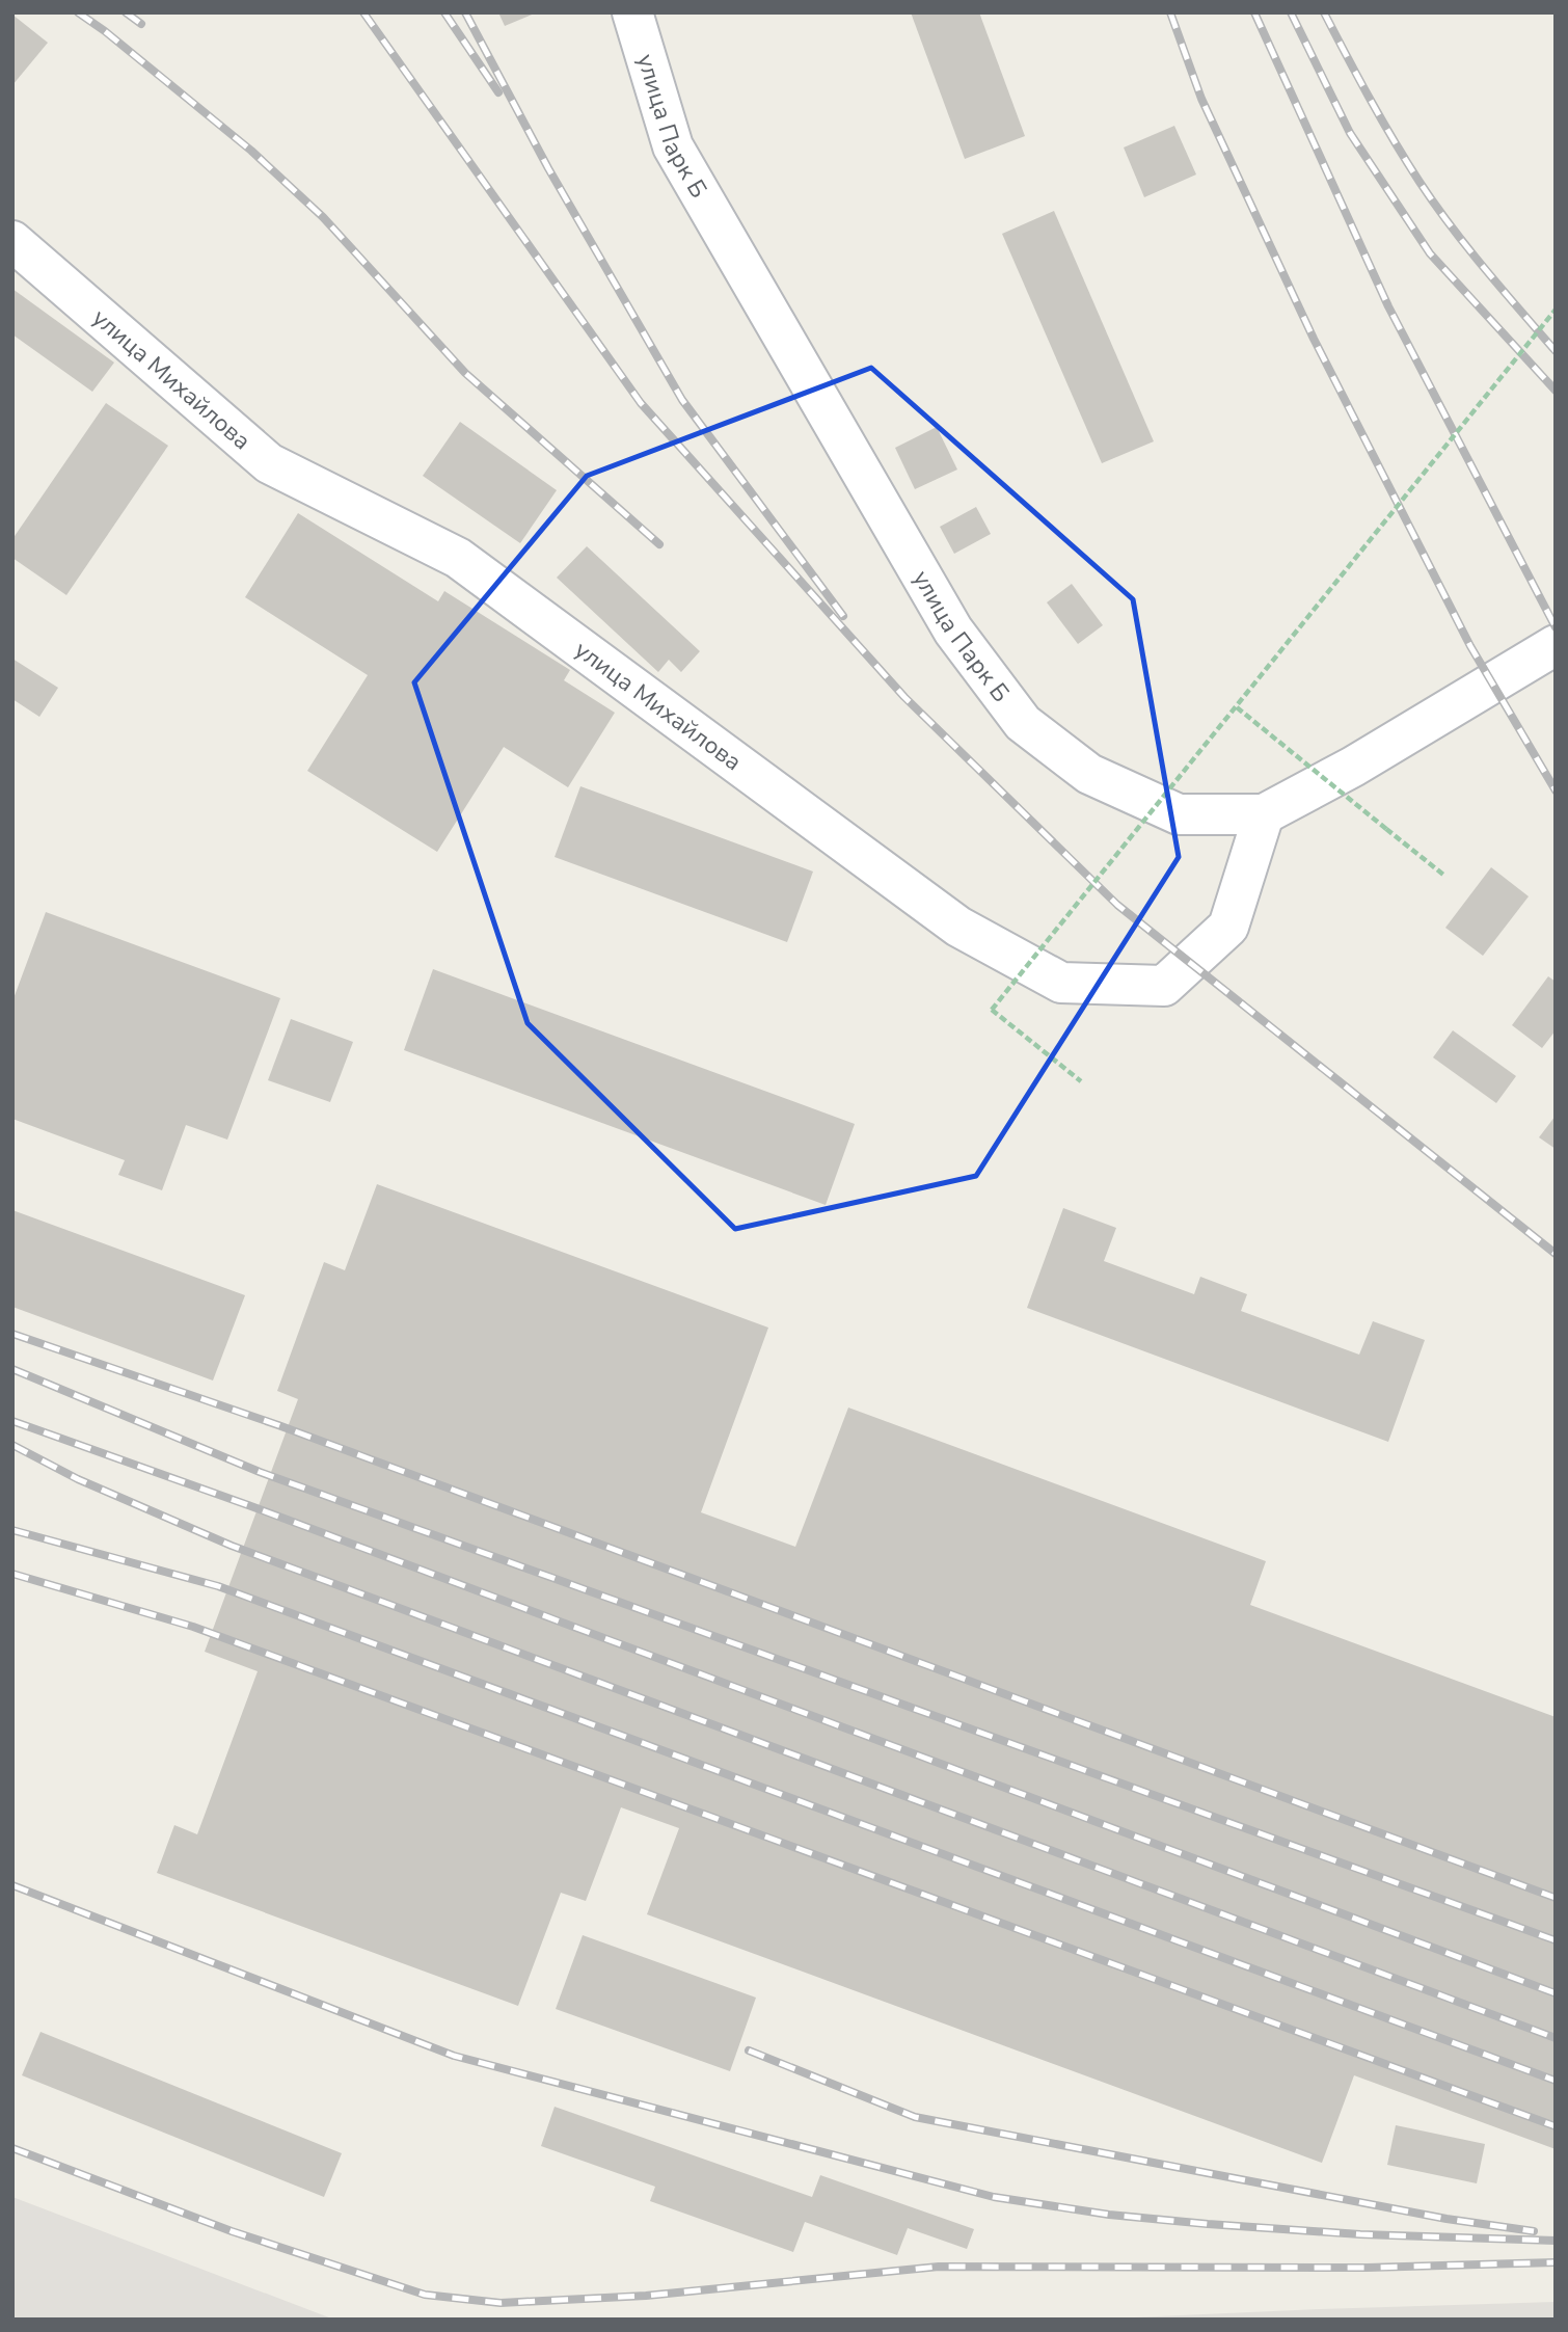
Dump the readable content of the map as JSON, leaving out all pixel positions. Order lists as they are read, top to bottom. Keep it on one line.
{"streets":{"street":["улица Парк Б","улица Михайлова"]},"crossings":[["улица Парк Б","улица Михайлова"]]}
